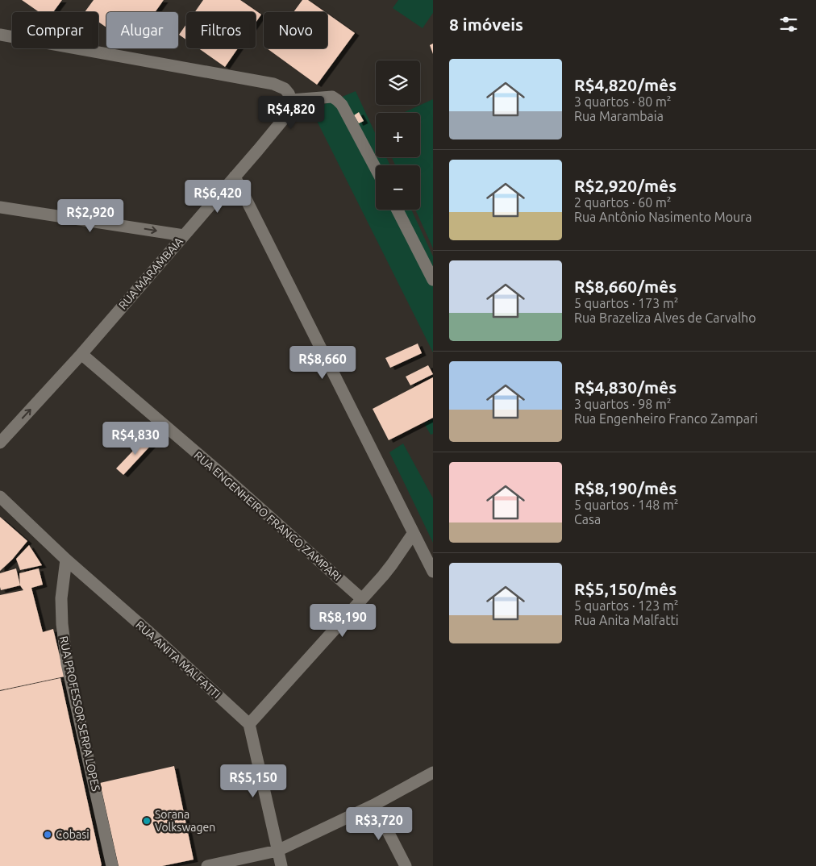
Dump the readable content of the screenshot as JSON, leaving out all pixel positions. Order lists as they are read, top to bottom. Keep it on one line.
{"streets":{"street":["RUA MARAMBAIA","RUA ENGENHEIRO FRANCO ZAMPARI","RUA ANITA MALFATTI","RUA PROFESSOR SERPA LOPES"]},"crossings":[["RUA MARAMBAIA","RUA ENGENHEIRO FRANCO ZAMPARI"],["RUA ANITA MALFATTI","RUA PROFESSOR SERPA LOPES"]],"places":["Sorana Volkswagen","Cobasi"],"page":{"heading":"8 imóveis","chip":["Comprar","Alugar","Filtros","Novo"],"list":[{"name":"R$4,820/mês","note":"3 quartos · 80 m² · Rua Marambaia"},{"name":"R$2,920/mês","note":"2 quartos · 60 m² · Rua Antônio Nasimento Moura"},{"name":"R$8,660/mês","note":"5 quartos · 173 m² · Rua Brazeliza Alves de Carvalho"},{"name":"R$4,830/mês","note":"3 quartos · 98 m² · Rua Engenheiro Franco Zampari"},{"name":"R$8,190/mês","note":"5 quartos · 148 m² · Casa"},{"name":"R$5,150/mês","note":"5 quartos · 123 m² · Rua Anita Malfatti"}],"map_buttons":["+","−"],"price":["R$4,820","R$6,420","R$2,920","R$8,660","R$4,830","R$8,190","R$5,150","R$3,720"]}}
